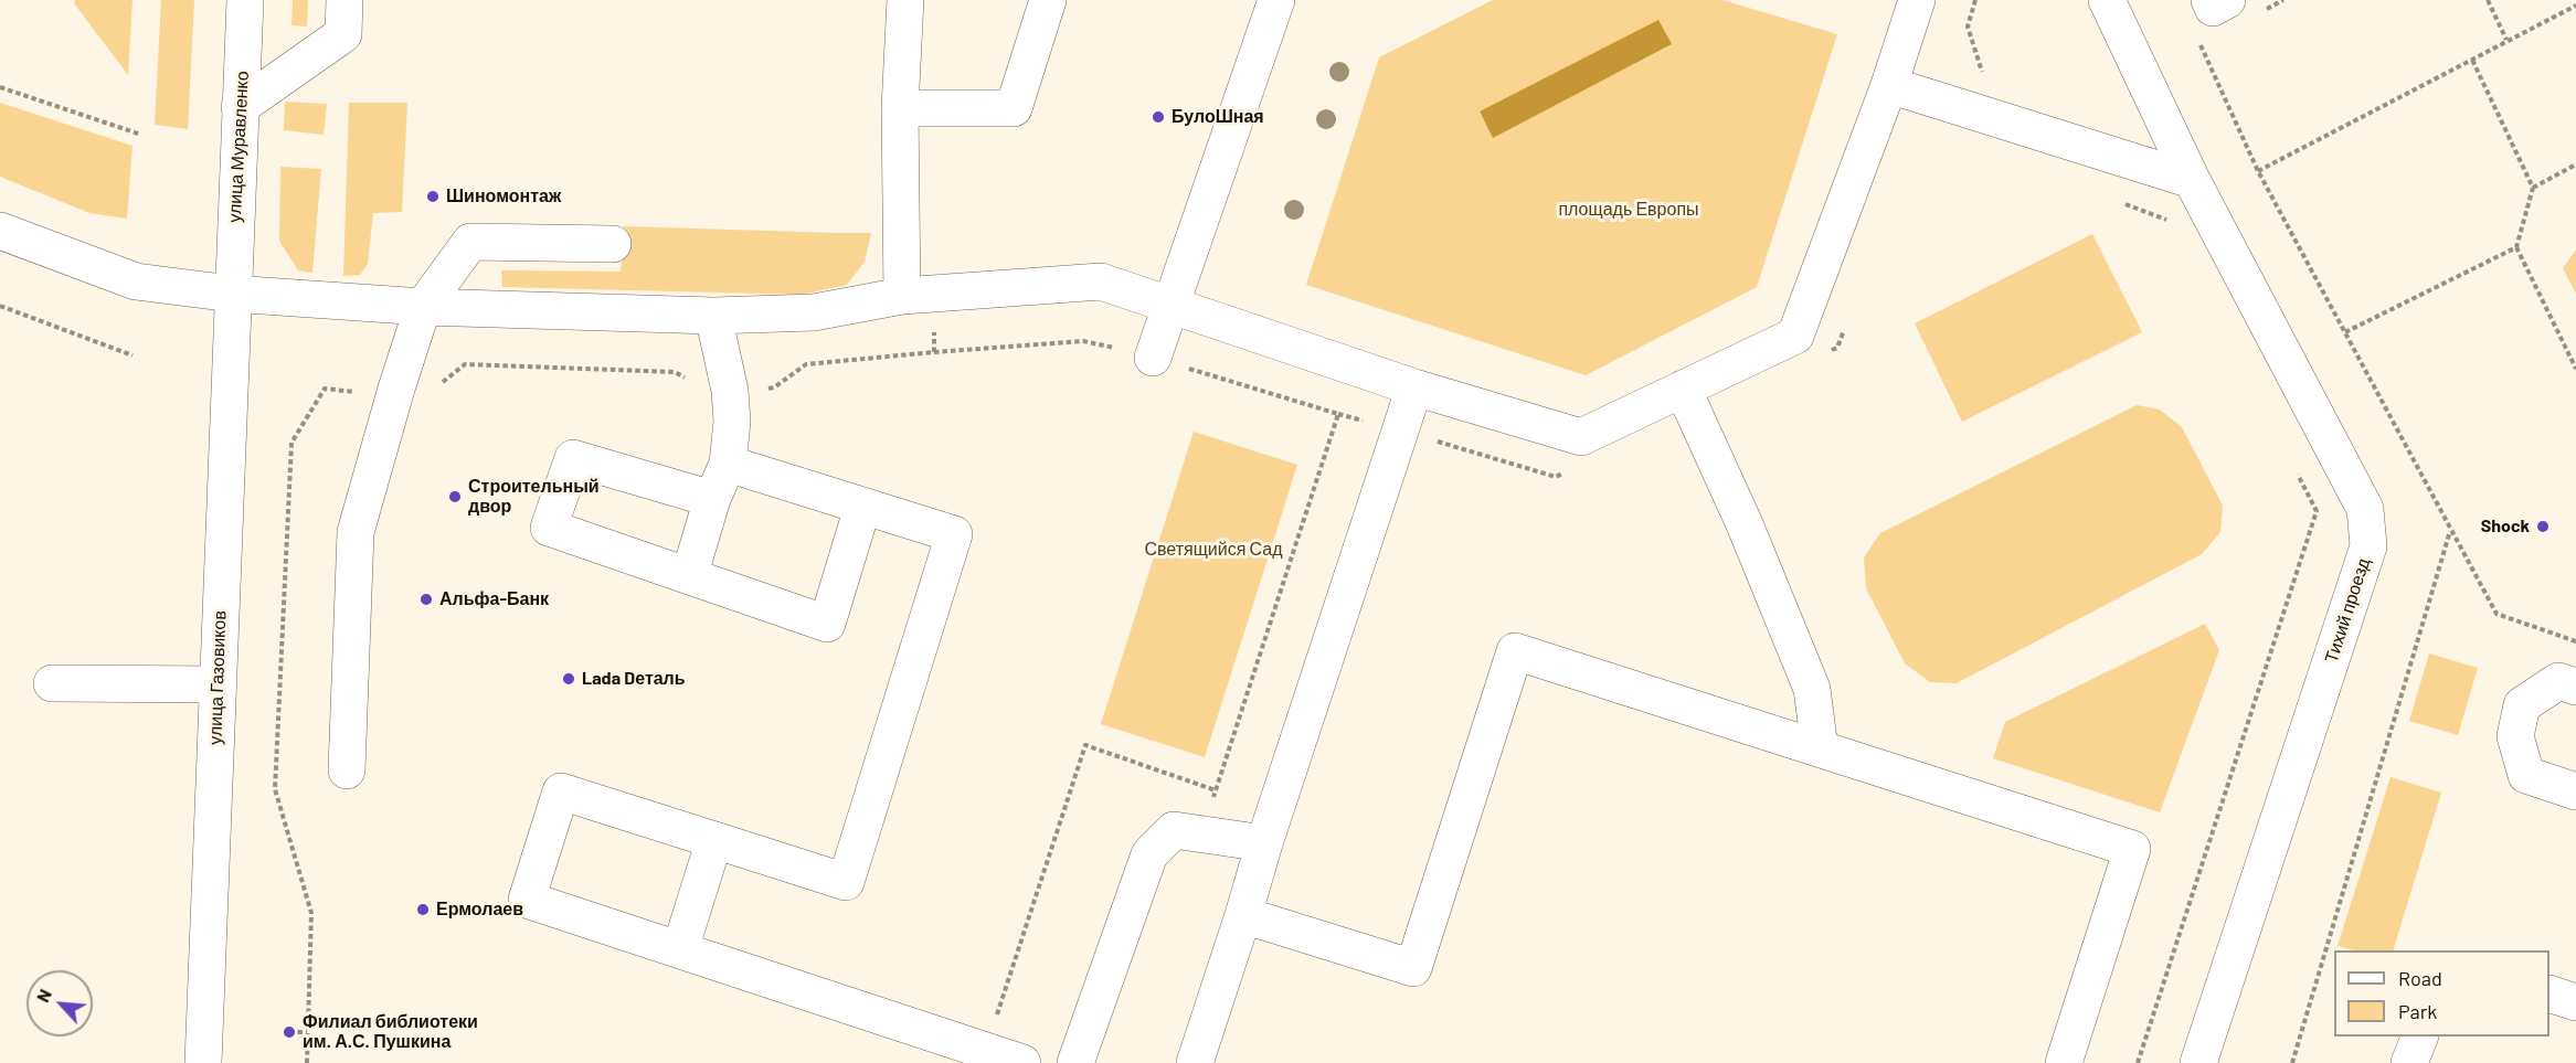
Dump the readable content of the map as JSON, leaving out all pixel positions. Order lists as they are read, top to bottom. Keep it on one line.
{"streets":{"street":["улица Муравленко","Тихий проезд","улица Газовиков"]},"crossings":[["улица Муравленко","улица Газовиков"]],"parks":["площадь Европы","Светящийся Сад"],"places":["БулоШная","Шиномонтаж","Строительный двор","Shock","Альфа-Банк","Lada Dеталь","Ермолаев","Филиал библиотеки им. А.С. Пушкина"],"legend":["Road","Park"],"north":"top left"}
